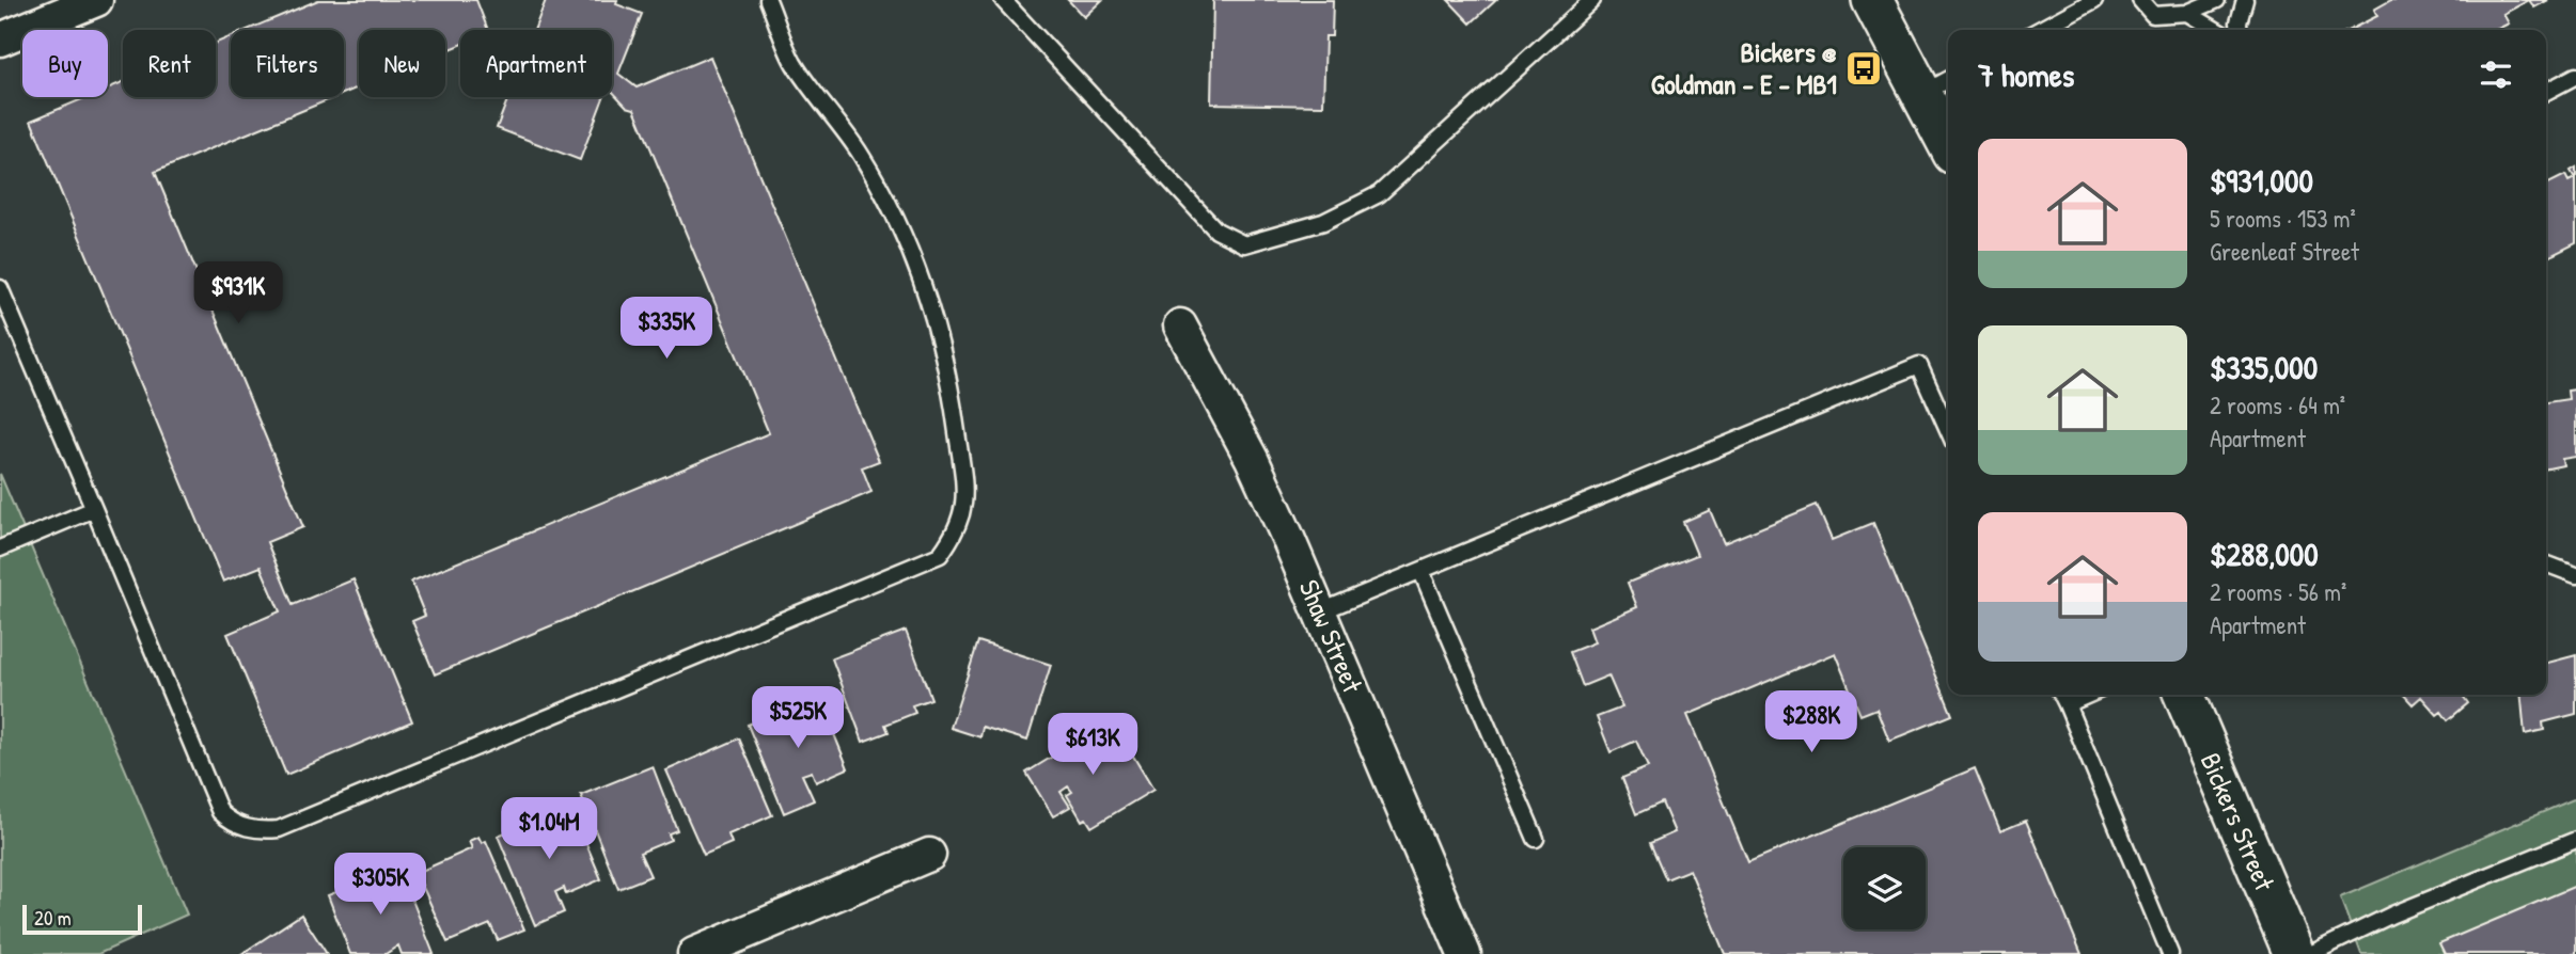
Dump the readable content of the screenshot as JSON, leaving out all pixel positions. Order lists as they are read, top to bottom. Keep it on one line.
{"streets":{"street":["Shaw Street","Bickers Street"]},"places":{"bus stop":["Bickers @ Goldman - E - MB1"]},"scale_bar":"20 m","page":{"chip":["Buy","Rent","Filters","New","Apartment"],"heading":"7 homes","list":[{"name":"$931,000","note":"5 rooms · 153 m² · Greenleaf Street"},{"name":"$335,000","note":"2 rooms · 64 m² · Apartment"},{"name":"$288,000","note":"2 rooms · 56 m² · Apartment"}],"price":["$931K","$335K","$525K","$288K","$613K","$1.04M","$305K"],"scale":"20 m"}}
